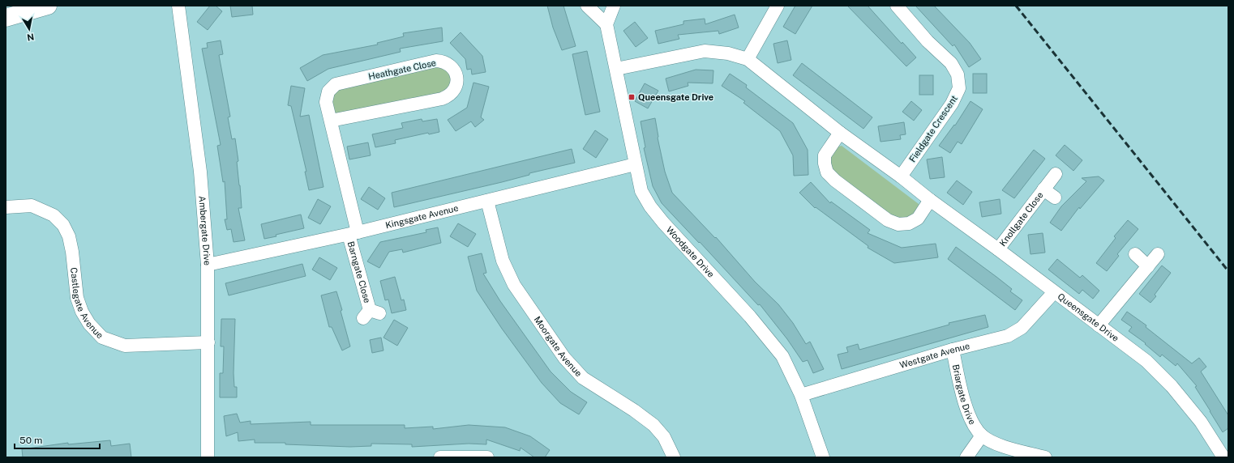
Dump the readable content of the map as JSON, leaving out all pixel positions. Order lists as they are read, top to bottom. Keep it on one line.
{"streets":{"street":["Heathgate Close","Fieldgate Crescent","Kingsgate Avenue","Knollgate Close","Ambergate Drive","Woodgate Drive","Barngate Close","Castlegate Avenue","Queensgate Drive","Moorgate Avenue","Westgate Avenue","Briargate Drive"]},"crossings":[["Heathgate Close","Kingsgate Avenue"],["Heathgate Close","Barngate Close"],["Fieldgate Crescent","Queensgate Drive"],["Kingsgate Avenue","Ambergate Drive"],["Kingsgate Avenue","Woodgate Drive"],["Kingsgate Avenue","Barngate Close"],["Kingsgate Avenue","Moorgate Avenue"],["Knollgate Close","Queensgate Drive"],["Ambergate Drive","Castlegate Avenue"],["Woodgate Drive","Queensgate Drive"],["Woodgate Drive","Westgate Avenue"],["Queensgate Drive","Westgate Avenue"],["Westgate Avenue","Briargate Drive"]],"places":{"transit":["Queensgate Drive"]},"scale_bar":"50 m","north":"bottom"}
